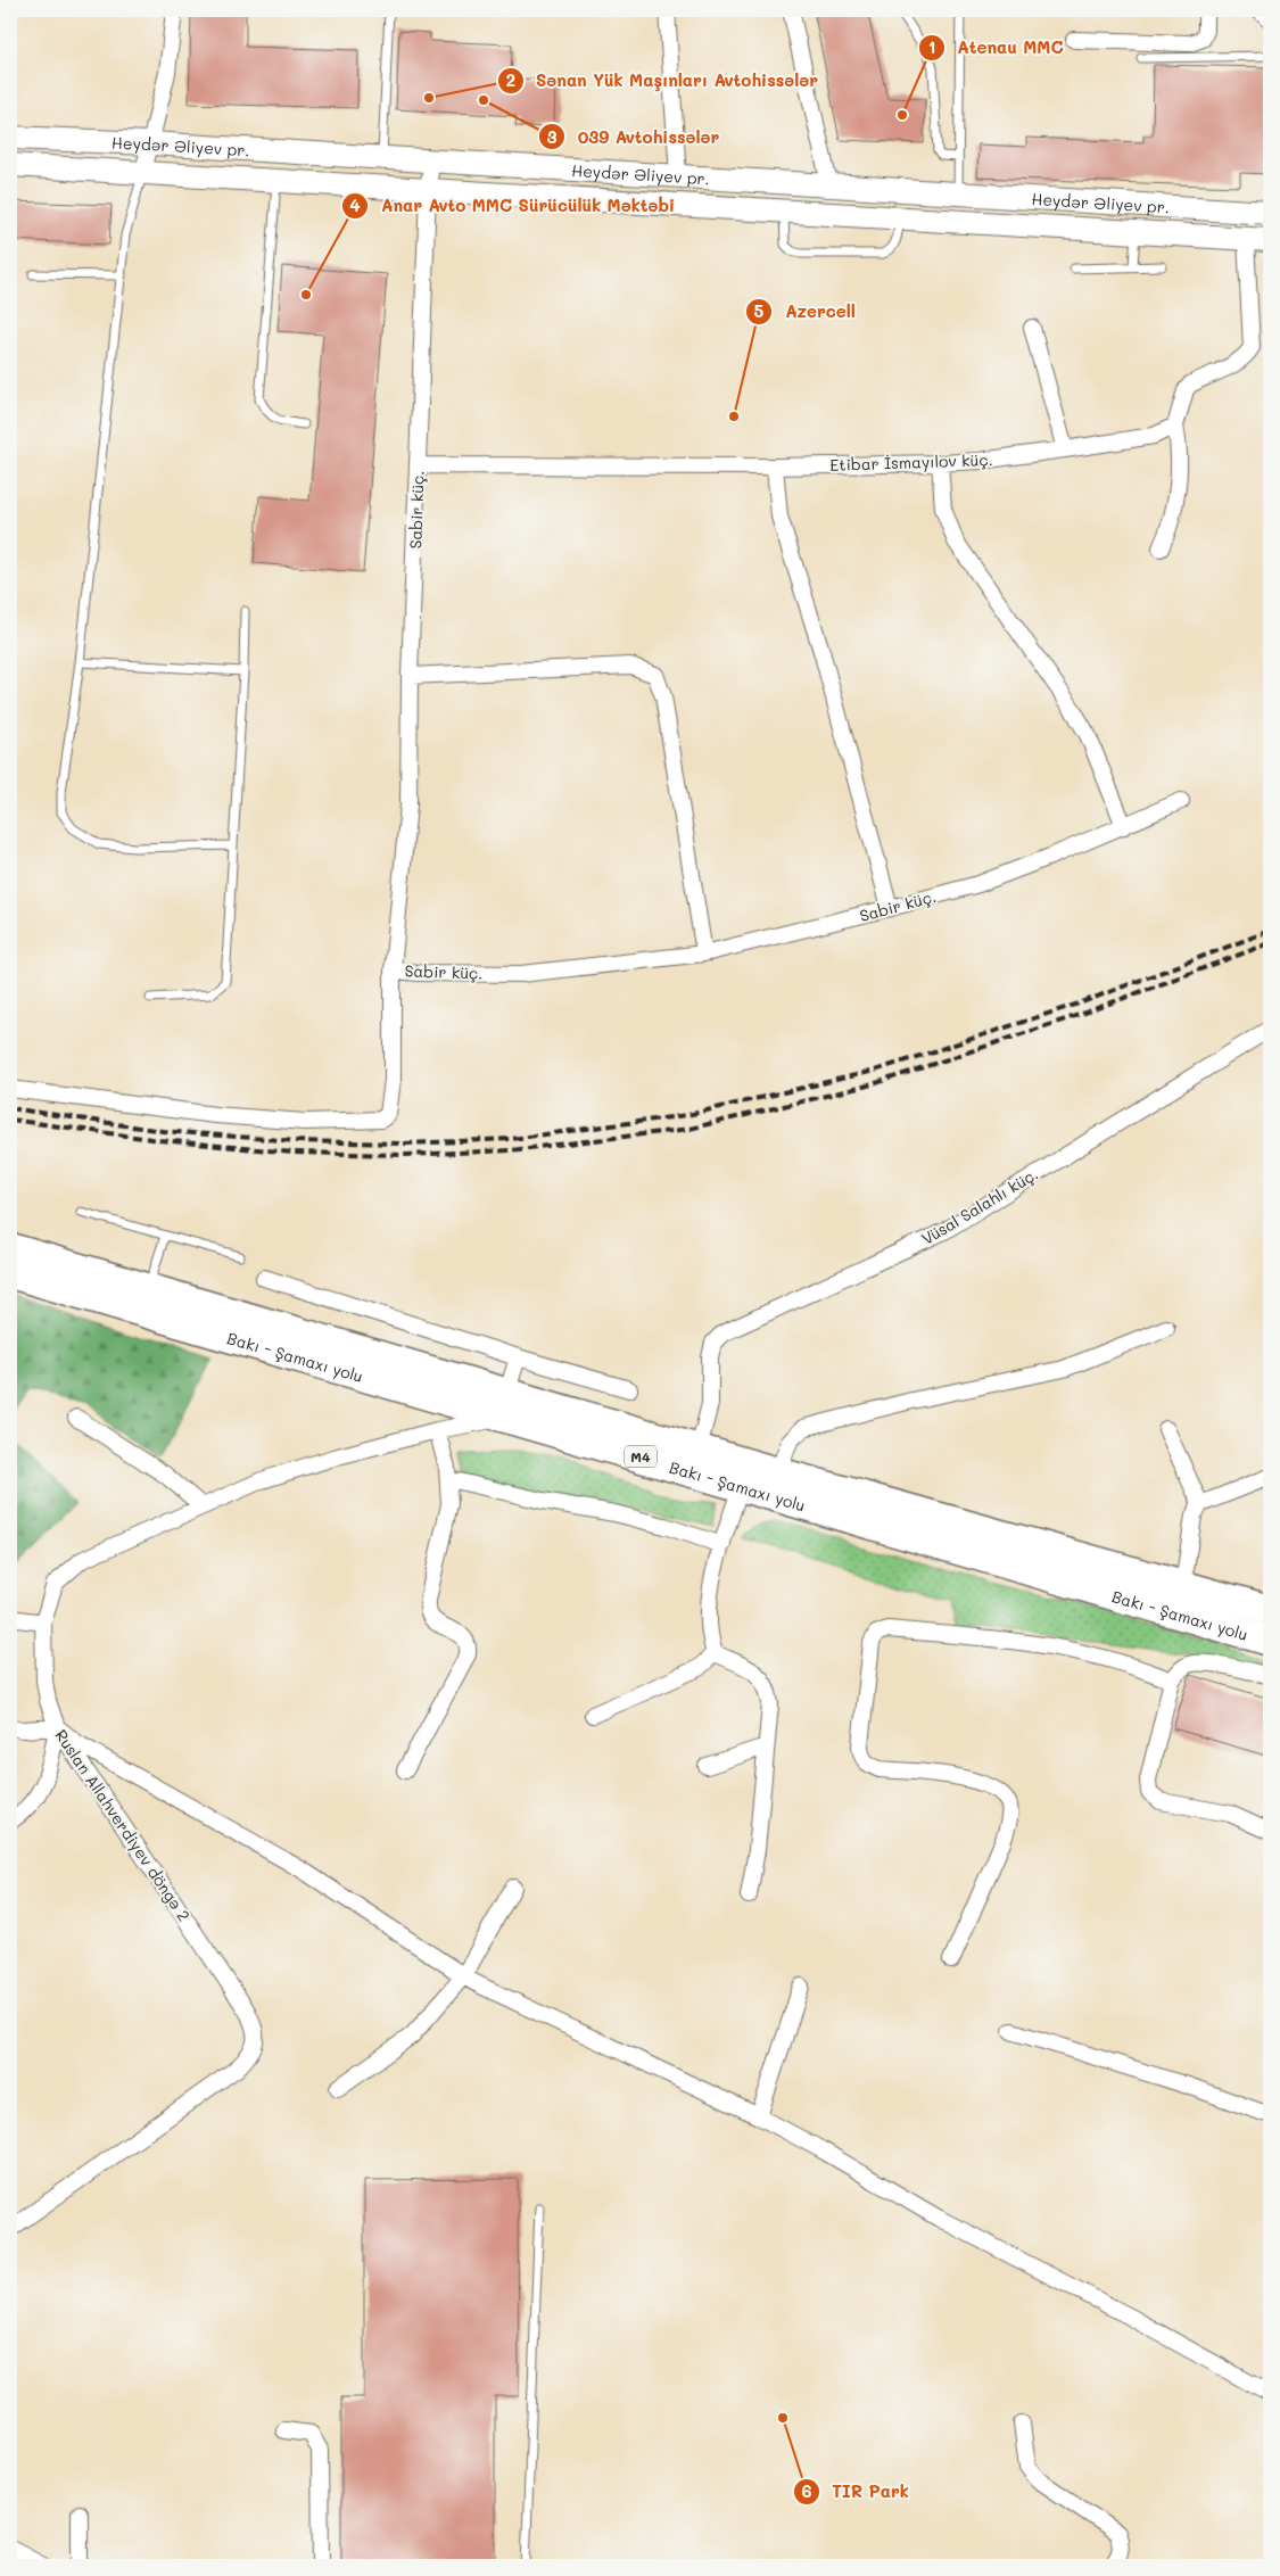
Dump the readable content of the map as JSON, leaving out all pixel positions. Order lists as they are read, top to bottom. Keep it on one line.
{"streets":{"highway":["Bakı - Şamaxı yolu","M4"],"main road":["Heydər Əliyev pr."],"street":["Etibar İsmayılov küç.","Sabir küç.","Vüsal Salahlı küç.","Ruslan Allahverdiyev döngə 2"]},"crossings":[["Heydər Əliyev pr.","Sabir küç."],["Etibar İsmayılov küç.","Sabir küç."],["Vüsal Salahlı küç.","Bakı - Şamaxı yolu"],["Bakı - Şamaxı yolu","Ruslan Allahverdiyev döngə 2"]],"places":["Sənan Yük Maşınları Avtohissələr","039 Avtohissələr","Atenau MMC","Anar Avto MMC Sürücülük Məktəbi","Azercell","TIR Park"]}
